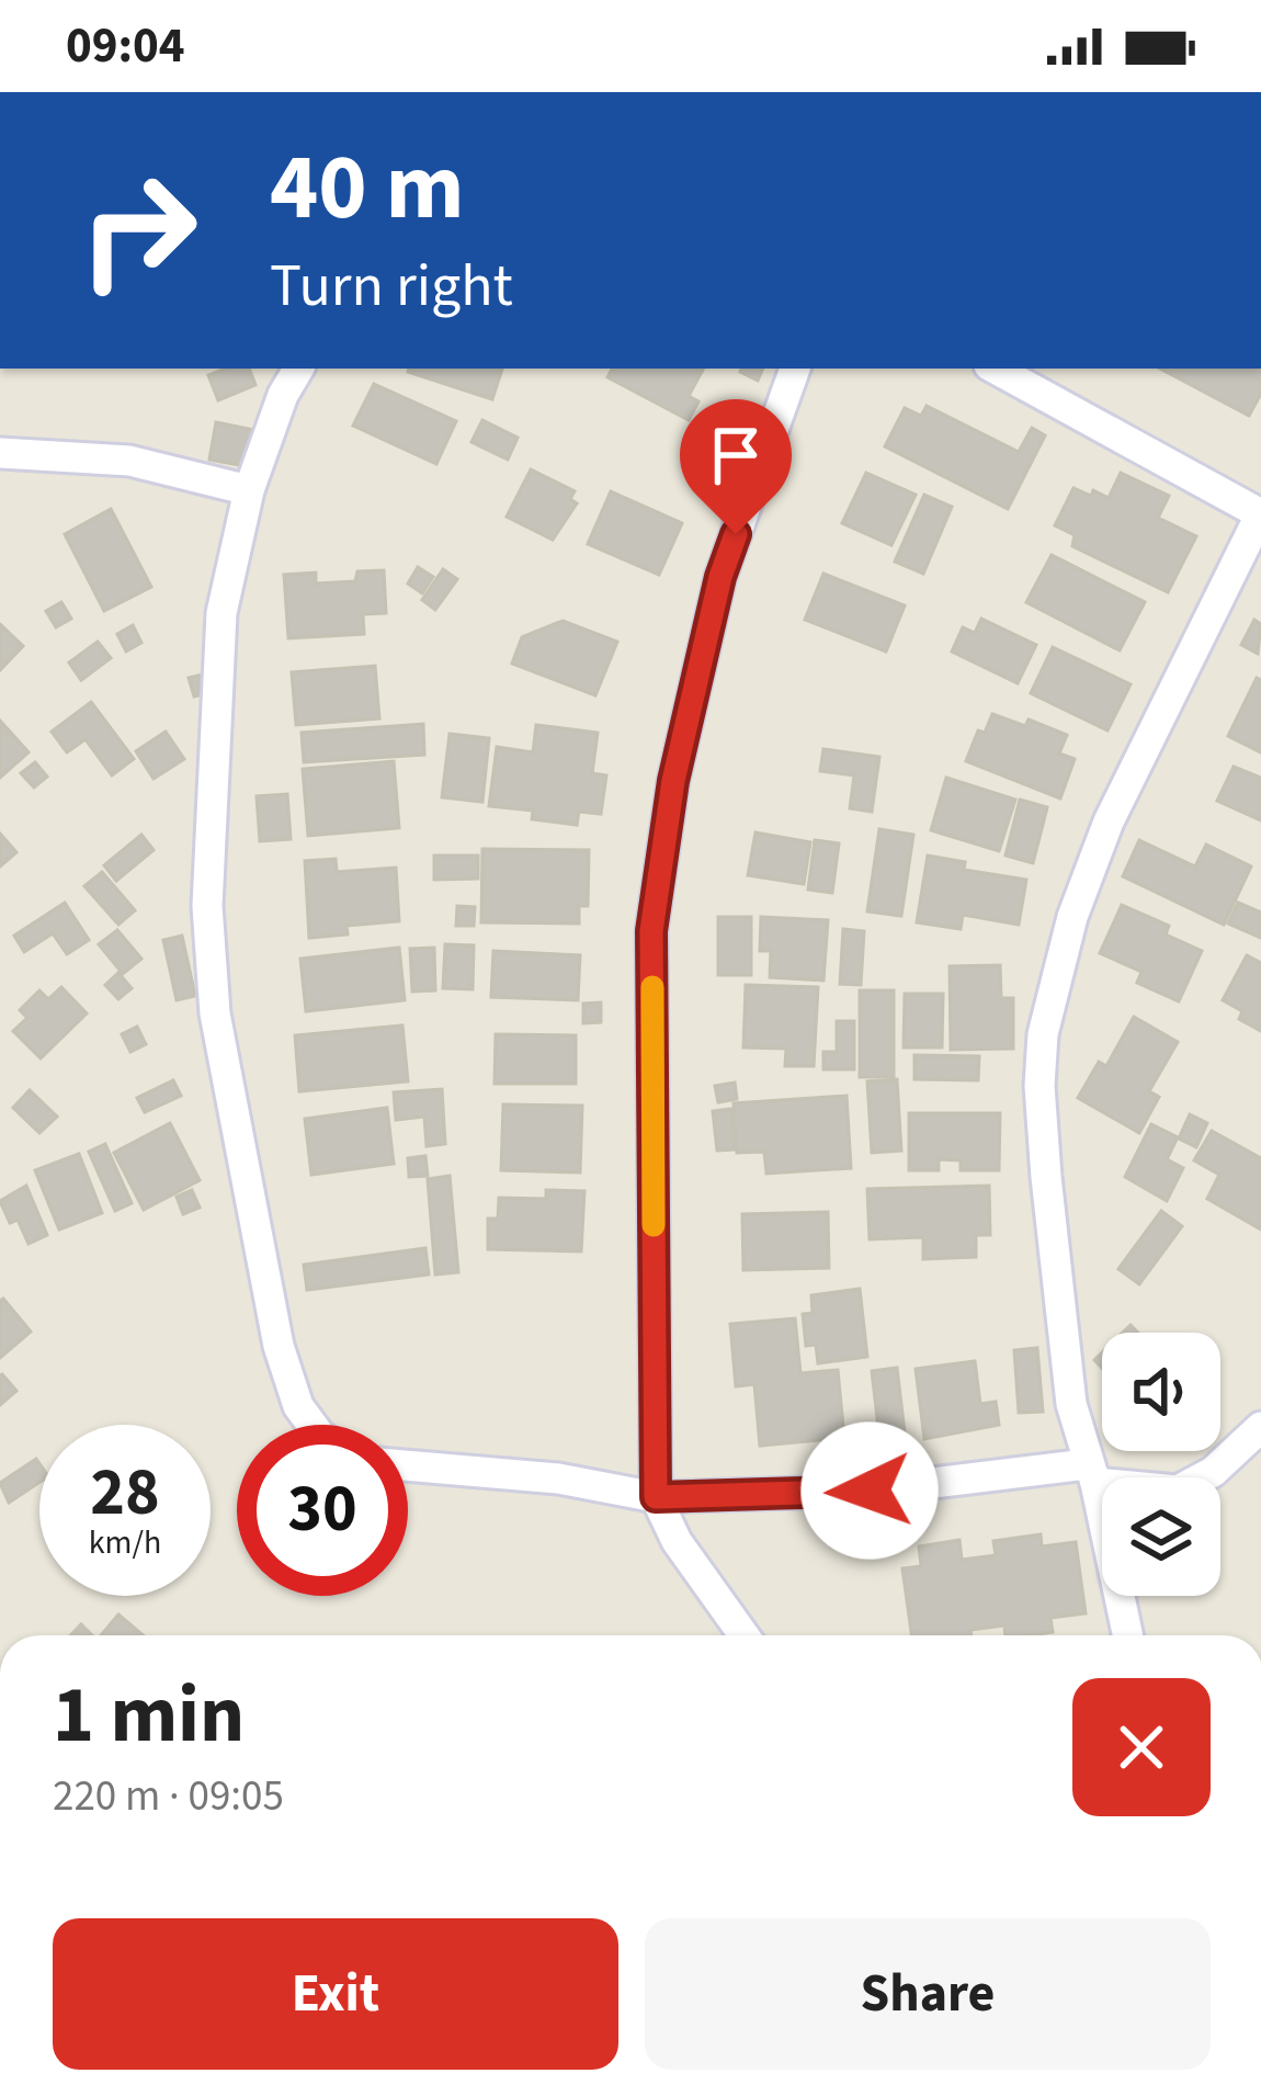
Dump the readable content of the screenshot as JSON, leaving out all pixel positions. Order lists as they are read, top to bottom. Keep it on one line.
{"page":{"status":"09:04","turn":["40 m","Turn right"],"speed":"28 km/h","limit":"30","heading":["1 min","220 m · 09:05"],"buttons":["Exit","Share"]}}
